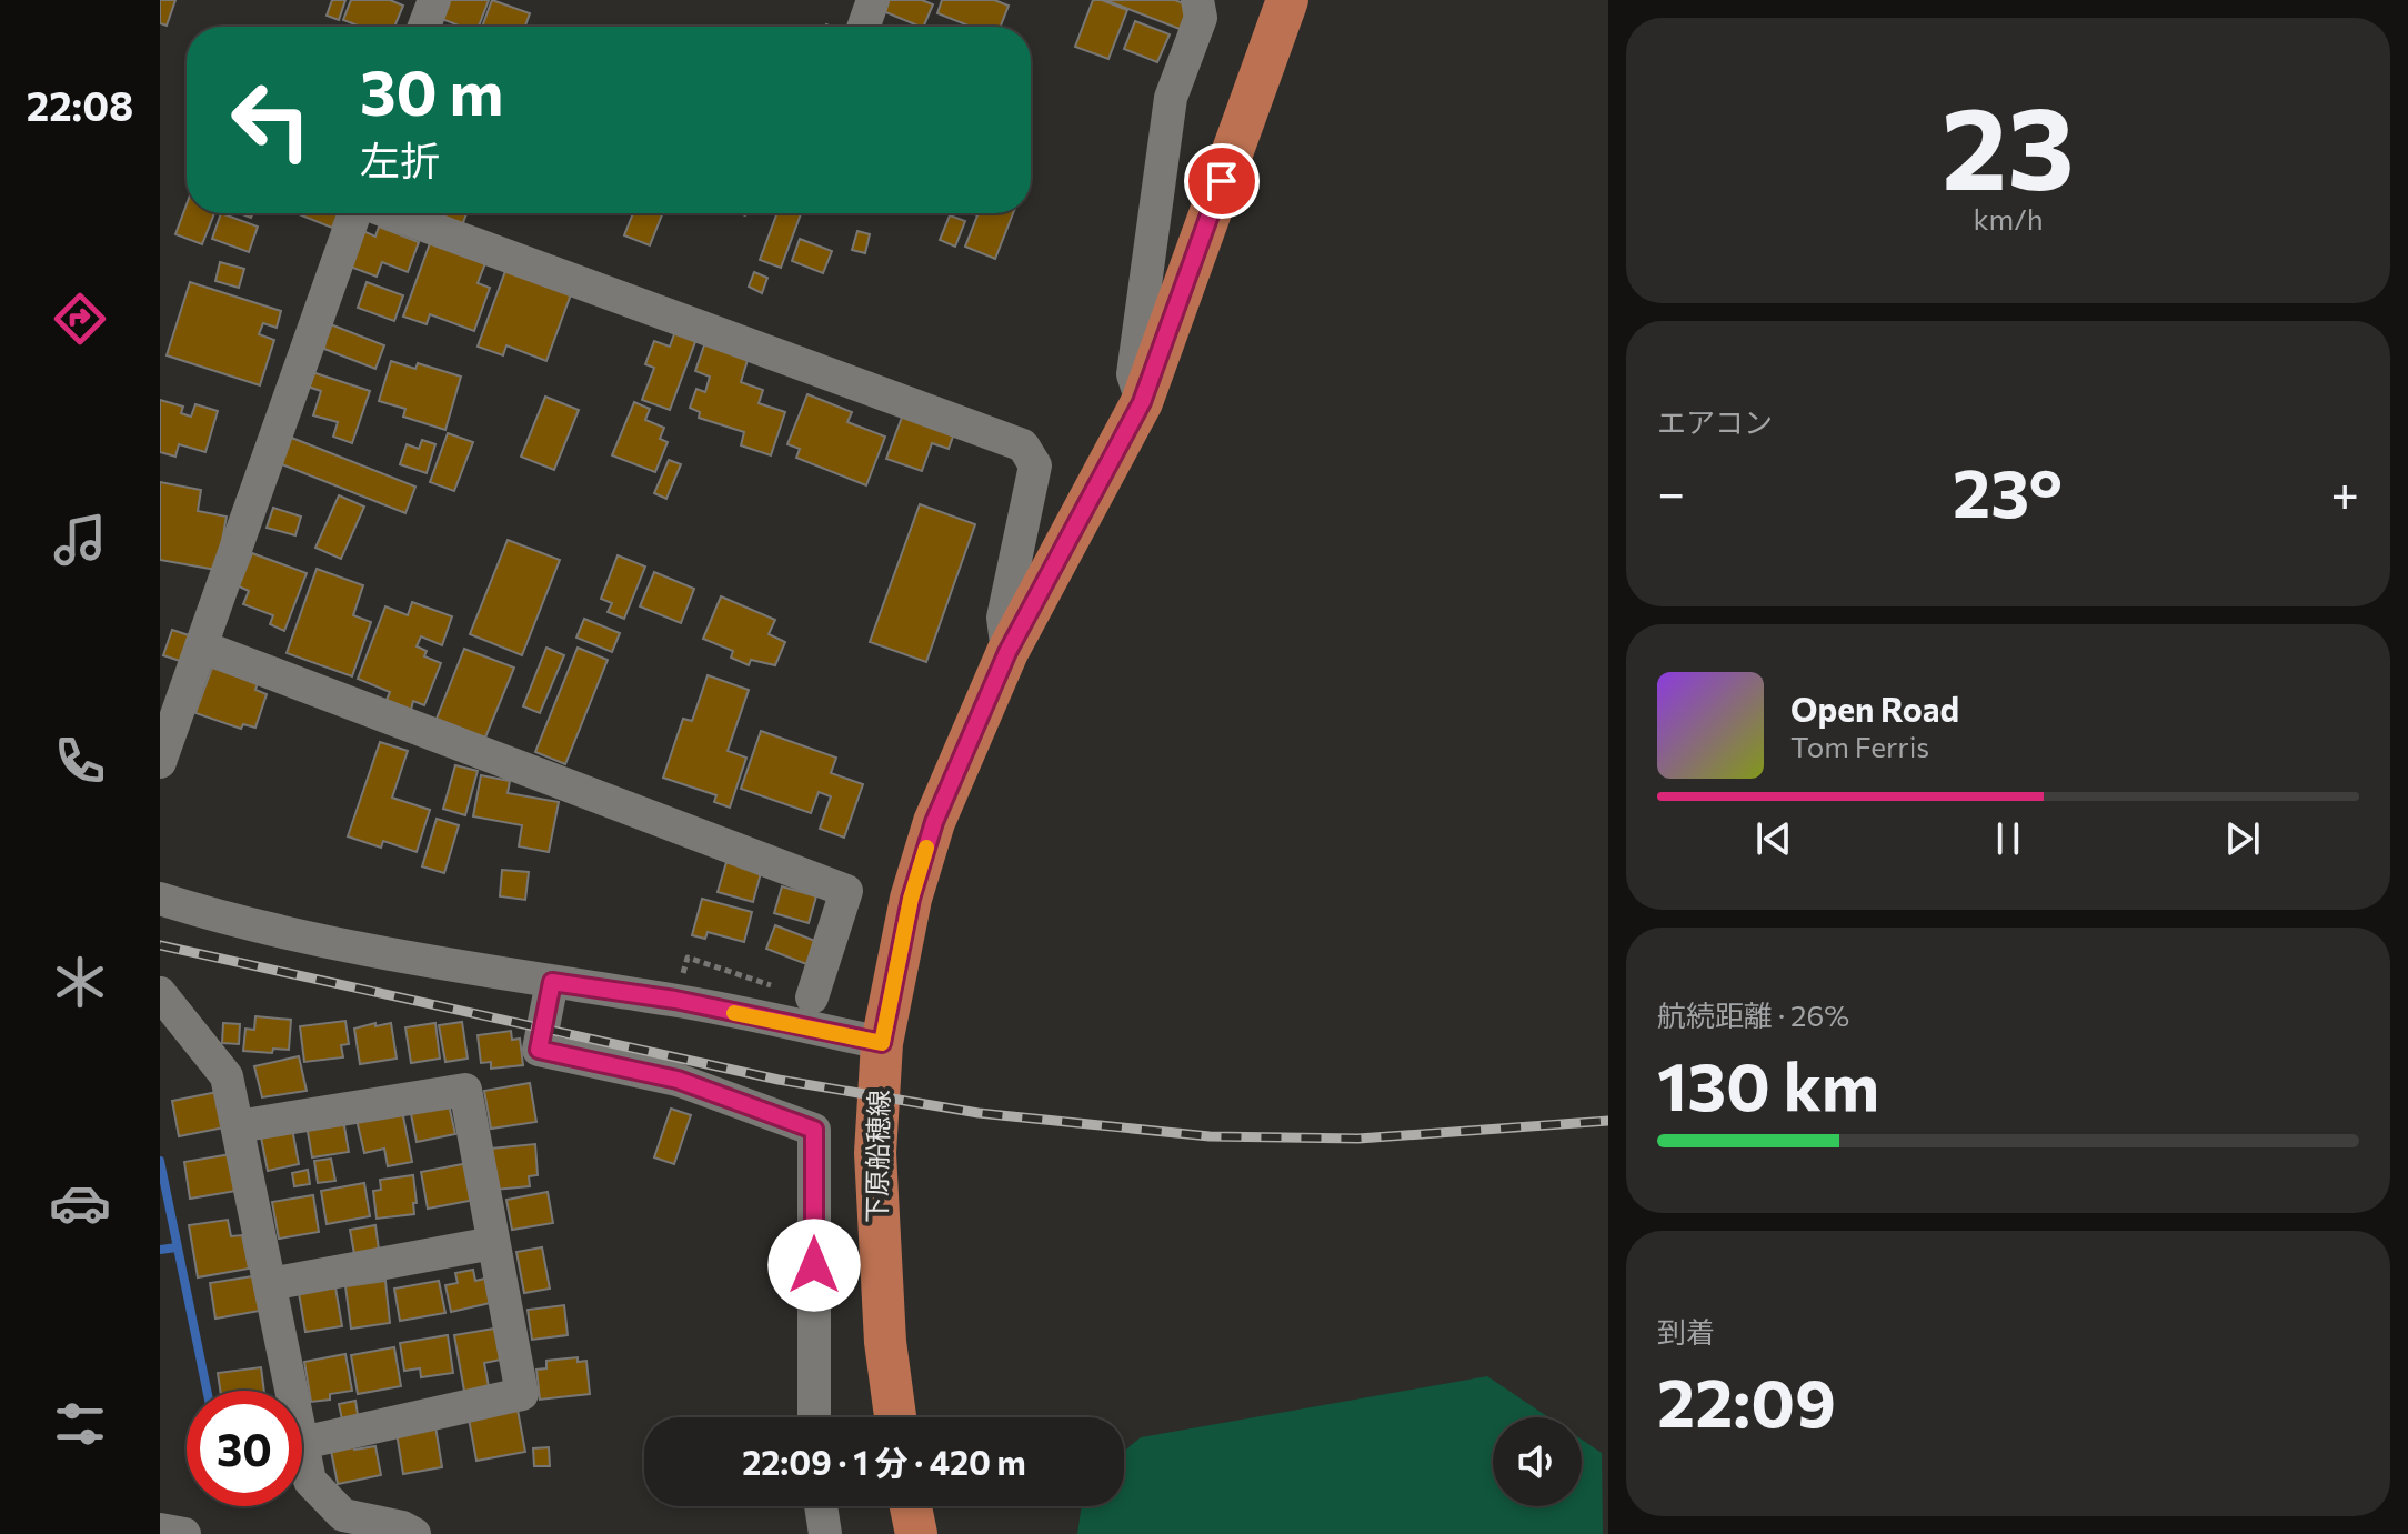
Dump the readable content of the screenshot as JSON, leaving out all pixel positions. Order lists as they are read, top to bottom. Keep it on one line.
{"streets":{"main road":["下原船穂線"]},"page":{"tabs":"22:08","tile":[["23","km/h"],"エアコン",["航続距離 · 26%","130 km"],["到着","22:09"]],"turn":["30 m","左折"],"heat":["−","23°","+"],"song":["Open Road","Tom Ferris"],"limit":"30","trip":"22:09 · 1 分 · 420 m"}}
